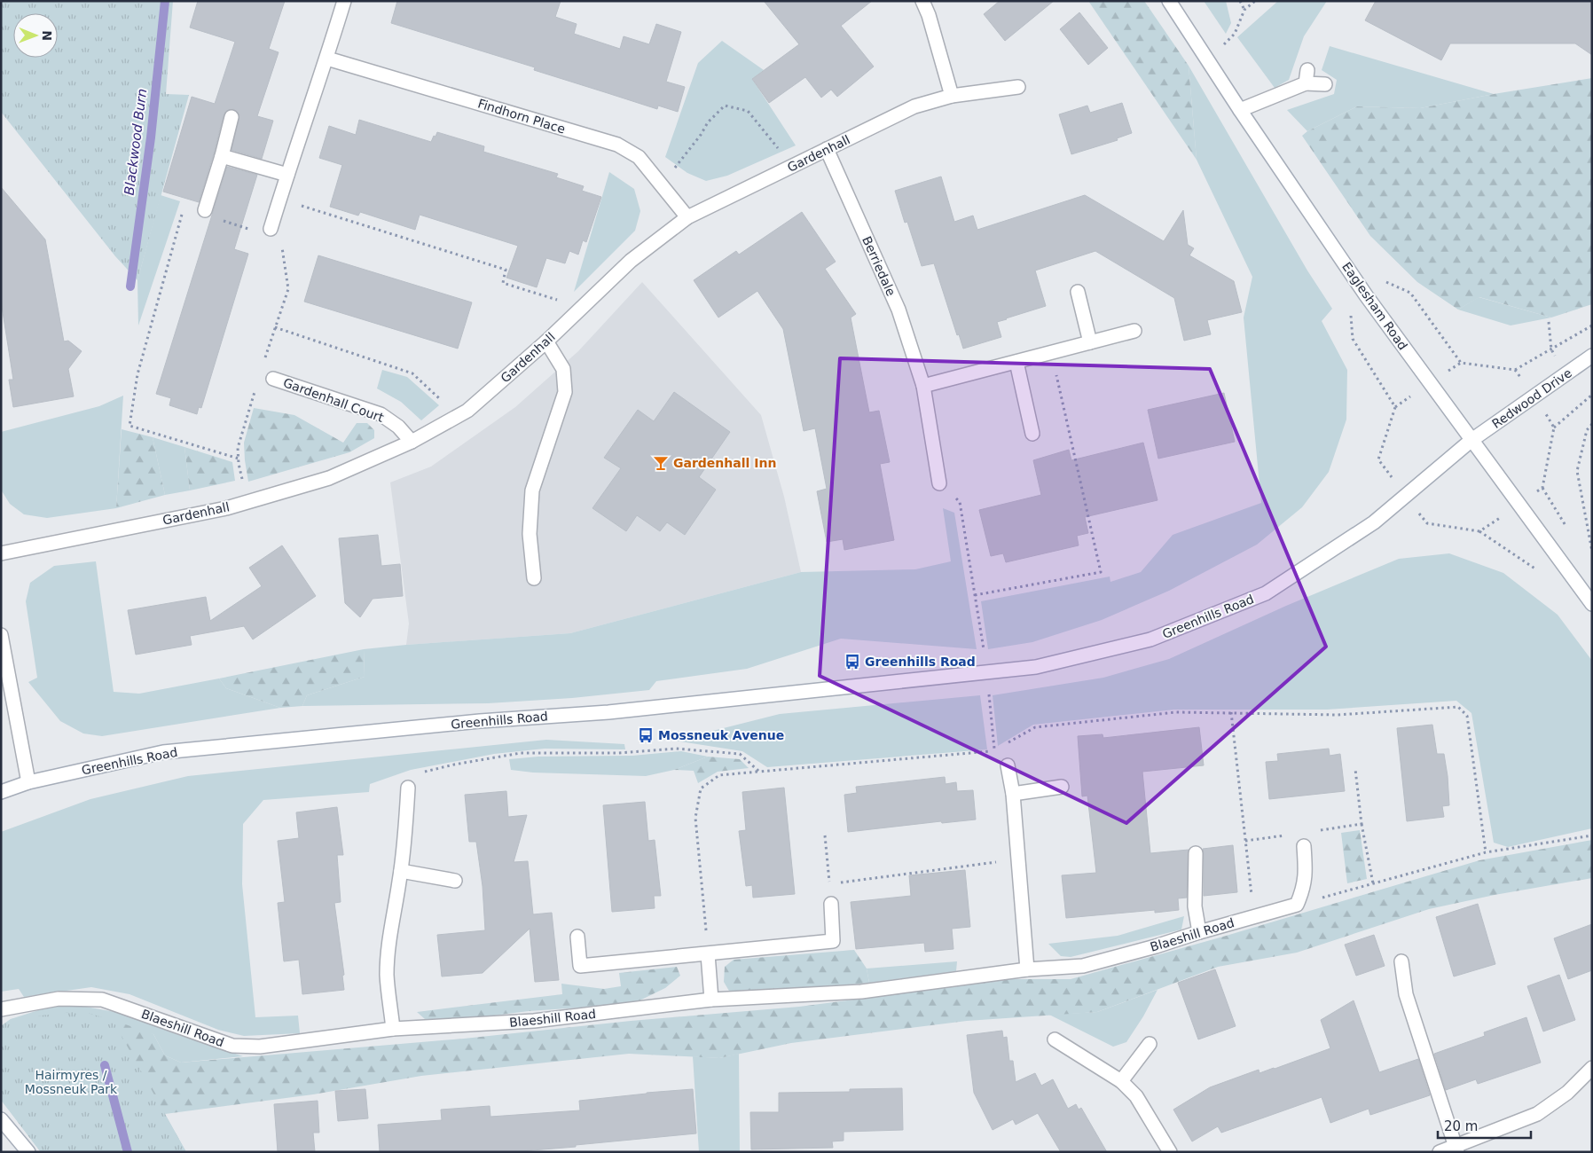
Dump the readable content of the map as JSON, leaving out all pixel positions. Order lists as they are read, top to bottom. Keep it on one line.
{"streets":{"street":["Findhorn Place","Gardenhall","Berriedale","Eaglesham Road","Redwood Drive","Gardenhall Court","Greenhills Road","Blaeshill Road"]},"crossings":[["Findhorn Place","Gardenhall"],["Gardenhall","Berriedale"],["Gardenhall","Gardenhall Court"],["Eaglesham Road","Redwood Drive"],["Eaglesham Road","Greenhills Road"],["Redwood Drive","Greenhills Road"]],"water":["Blackwood Burn"],"parks":["Hairmyres / Mossneuk Park"],"places":{"bar":["Gardenhall Inn"],"bus stop":["Greenhills Road","Mossneuk Avenue"]},"scale_bar":"20 m","north":"right"}
